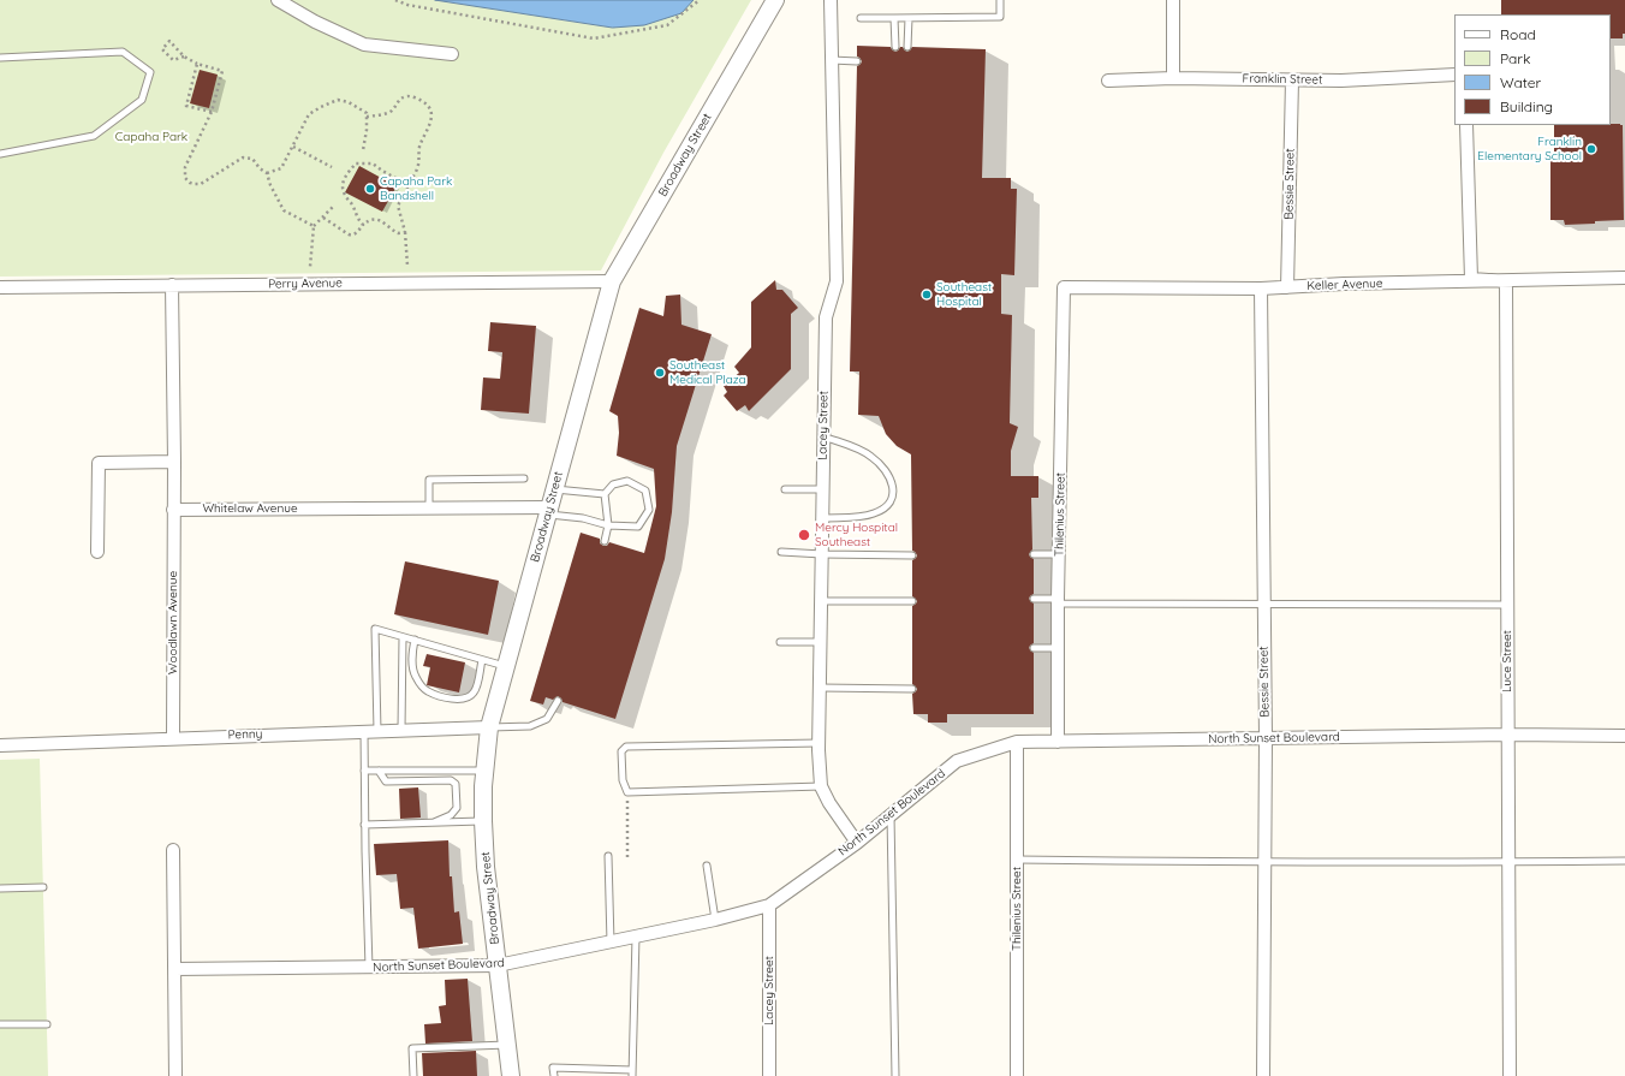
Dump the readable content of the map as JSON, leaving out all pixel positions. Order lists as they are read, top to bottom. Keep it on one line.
{"streets":{"main road":["Broadway Street"],"street":["Franklin Street","Bessie Street","Perry Avenue","Keller Avenue","Lacey Street","Whitelaw Avenue","Thilenius Street","Woodlawn Avenue","Luce Street","Penny","North Sunset Boulevard"]},"crossings":[["Franklin Street","Bessie Street"],["Broadway Street","Perry Avenue"],["Broadway Street","Whitelaw Avenue"],["Broadway Street","Penny"],["Broadway Street","North Sunset Boulevard"],["Bessie Street","Keller Avenue"],["Bessie Street","North Sunset Boulevard"],["Keller Avenue","Thilenius Street"],["Keller Avenue","Luce Street"],["Lacey Street","North Sunset Boulevard"],["Whitelaw Avenue","Woodlawn Avenue"],["Thilenius Street","North Sunset Boulevard"],["Woodlawn Avenue","Penny"],["Luce Street","North Sunset Boulevard"]],"parks":["Capaha Park"],"places":["Franklin Elementary School","Capaha Park Bandshell","Southeast Hospital","Southeast Medical Plaza","Mercy Hospital Southeast"],"legend":["Road","Park","Water","Building"]}
